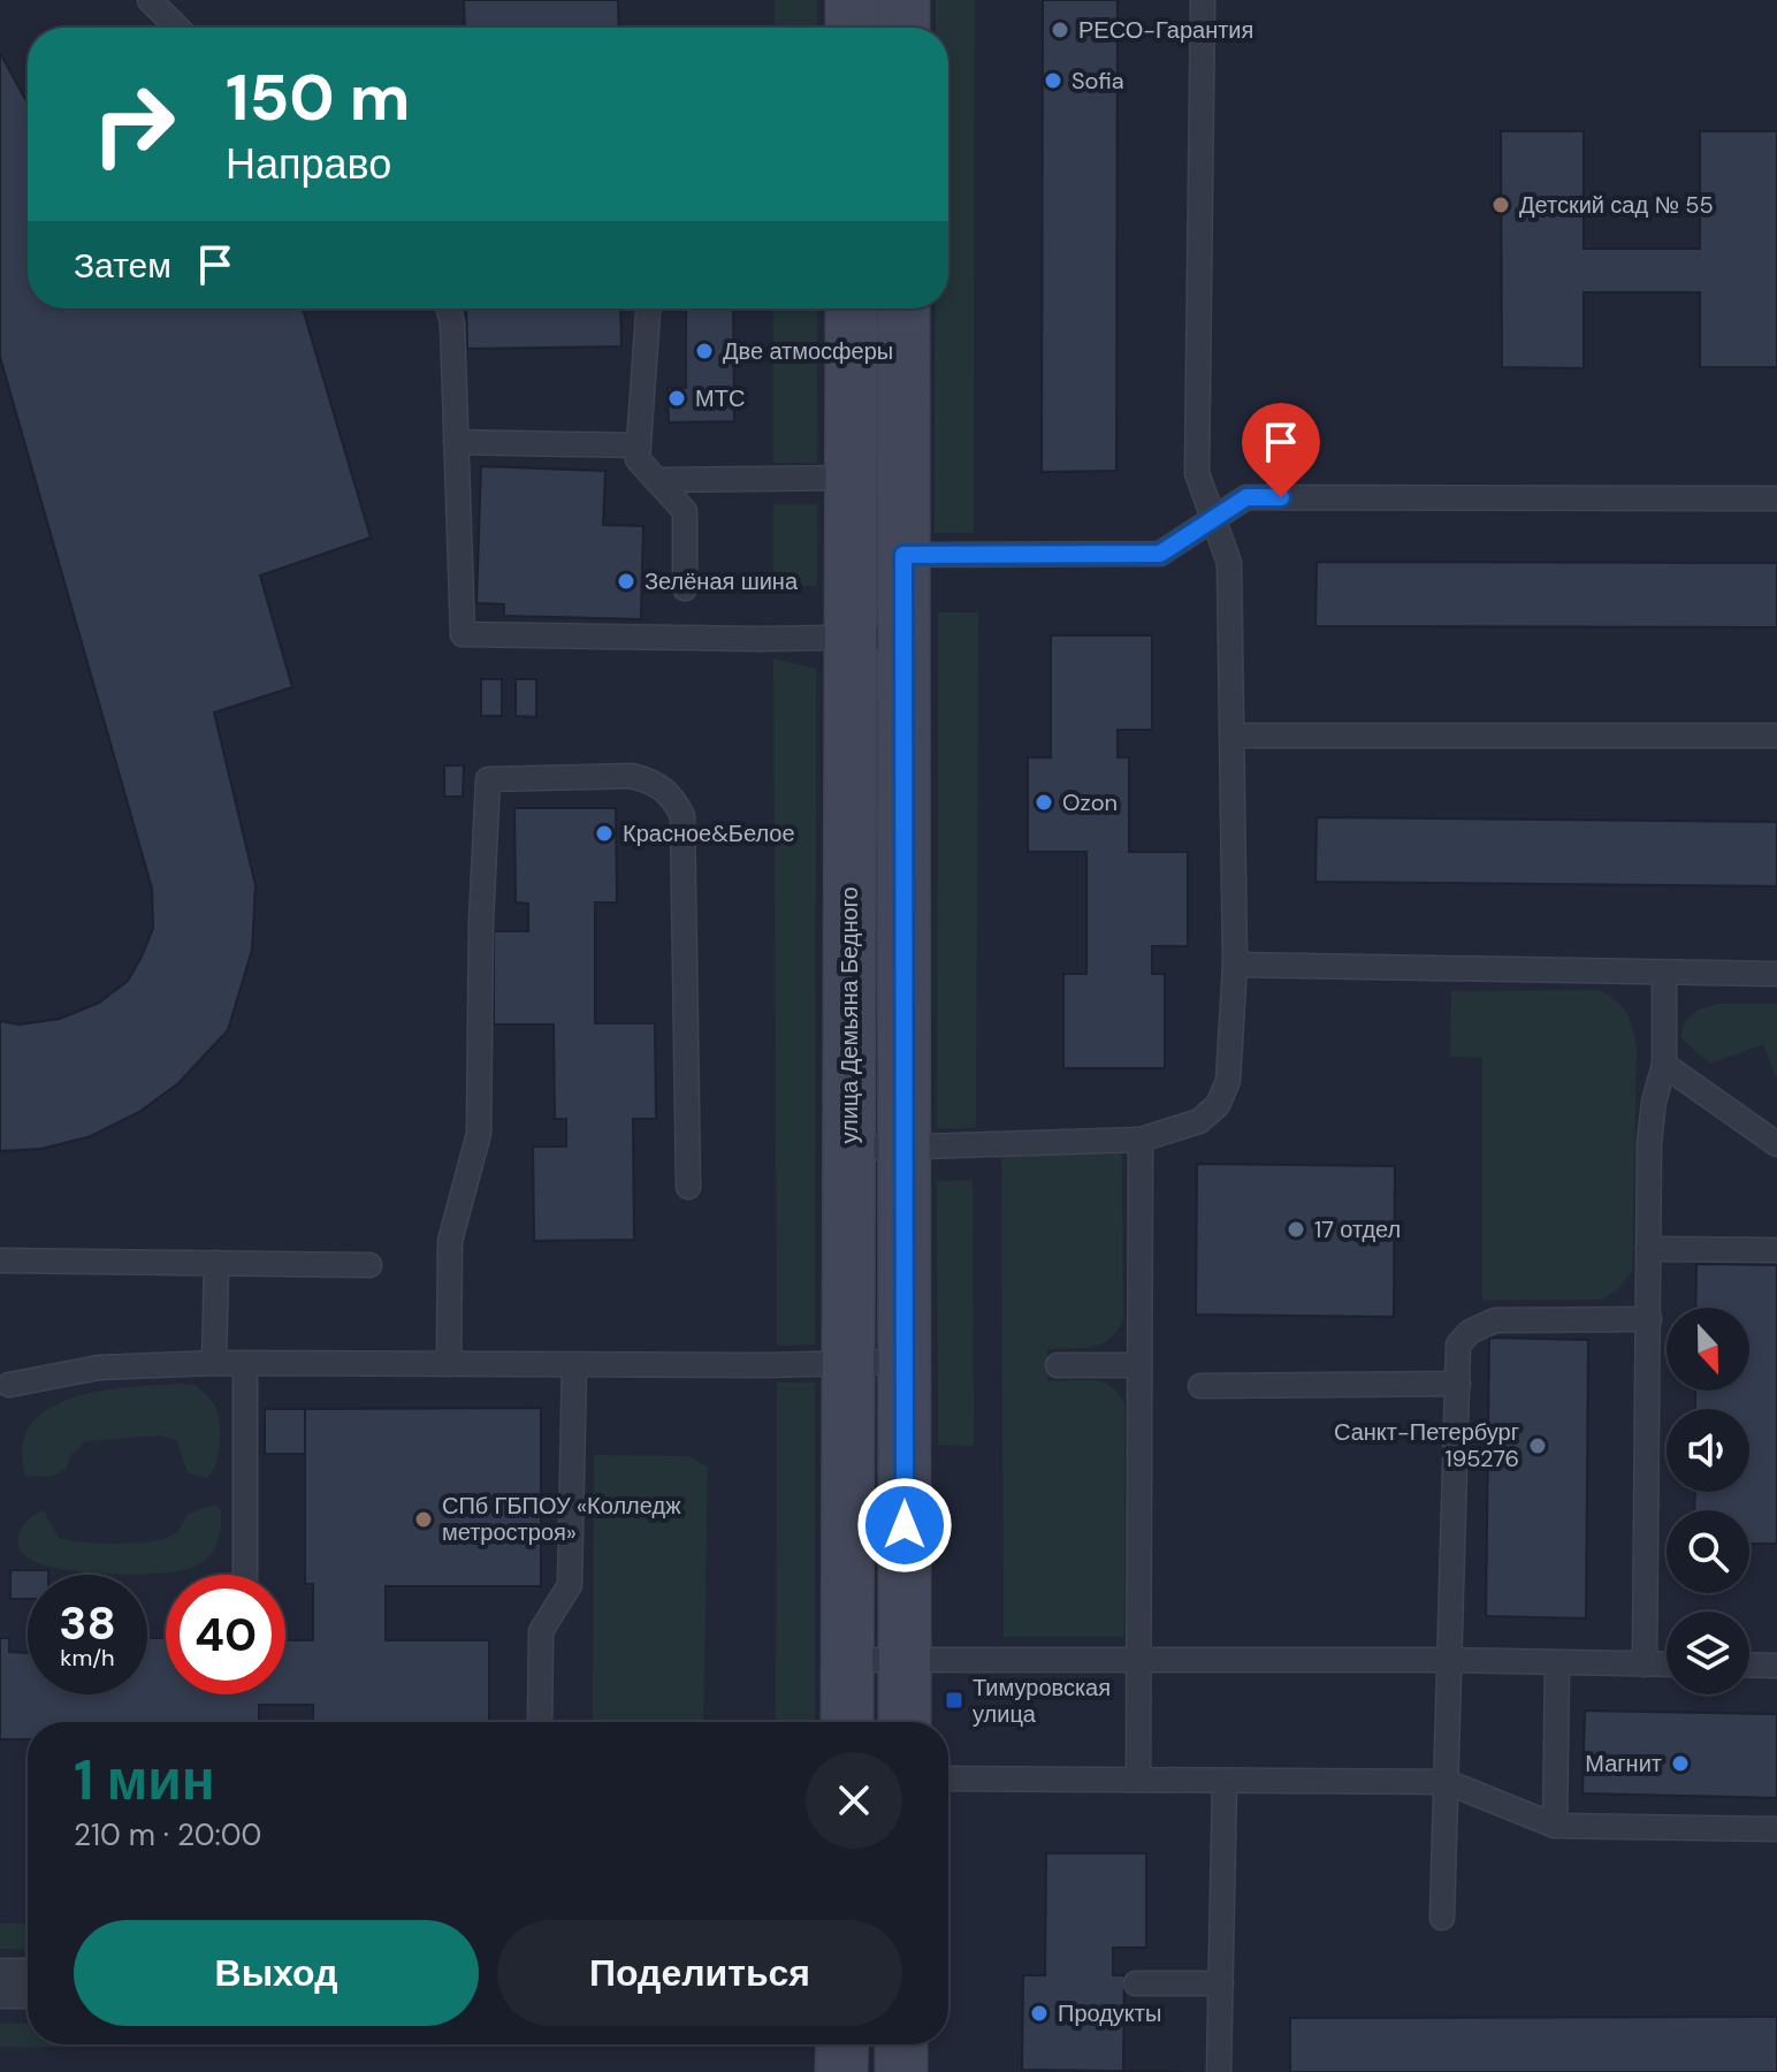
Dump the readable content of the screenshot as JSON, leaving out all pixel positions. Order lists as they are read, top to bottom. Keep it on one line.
{"streets":{"street":["улица Демьяна Бедного"]},"places":{"other":["РЕСО-Гарантия","Sofia","Детский сад № 55","Две атмосферы","МТС","Зелёная шина","Ozon","Красное&Белое","17 отдел","Санкт-Петербург 195276","СПб ГБПОУ «Колледж метростроя»","Магнит","Продукты"],"transit":["Тимуровская улица"]},"north":"bottom","page":{"turn":["150 m","Направо"],"then":"Затем","speed":"38 km/h","limit":"40","heading":["1 мин","210 m · 20:00"],"buttons":["Выход","Поделиться"]}}
